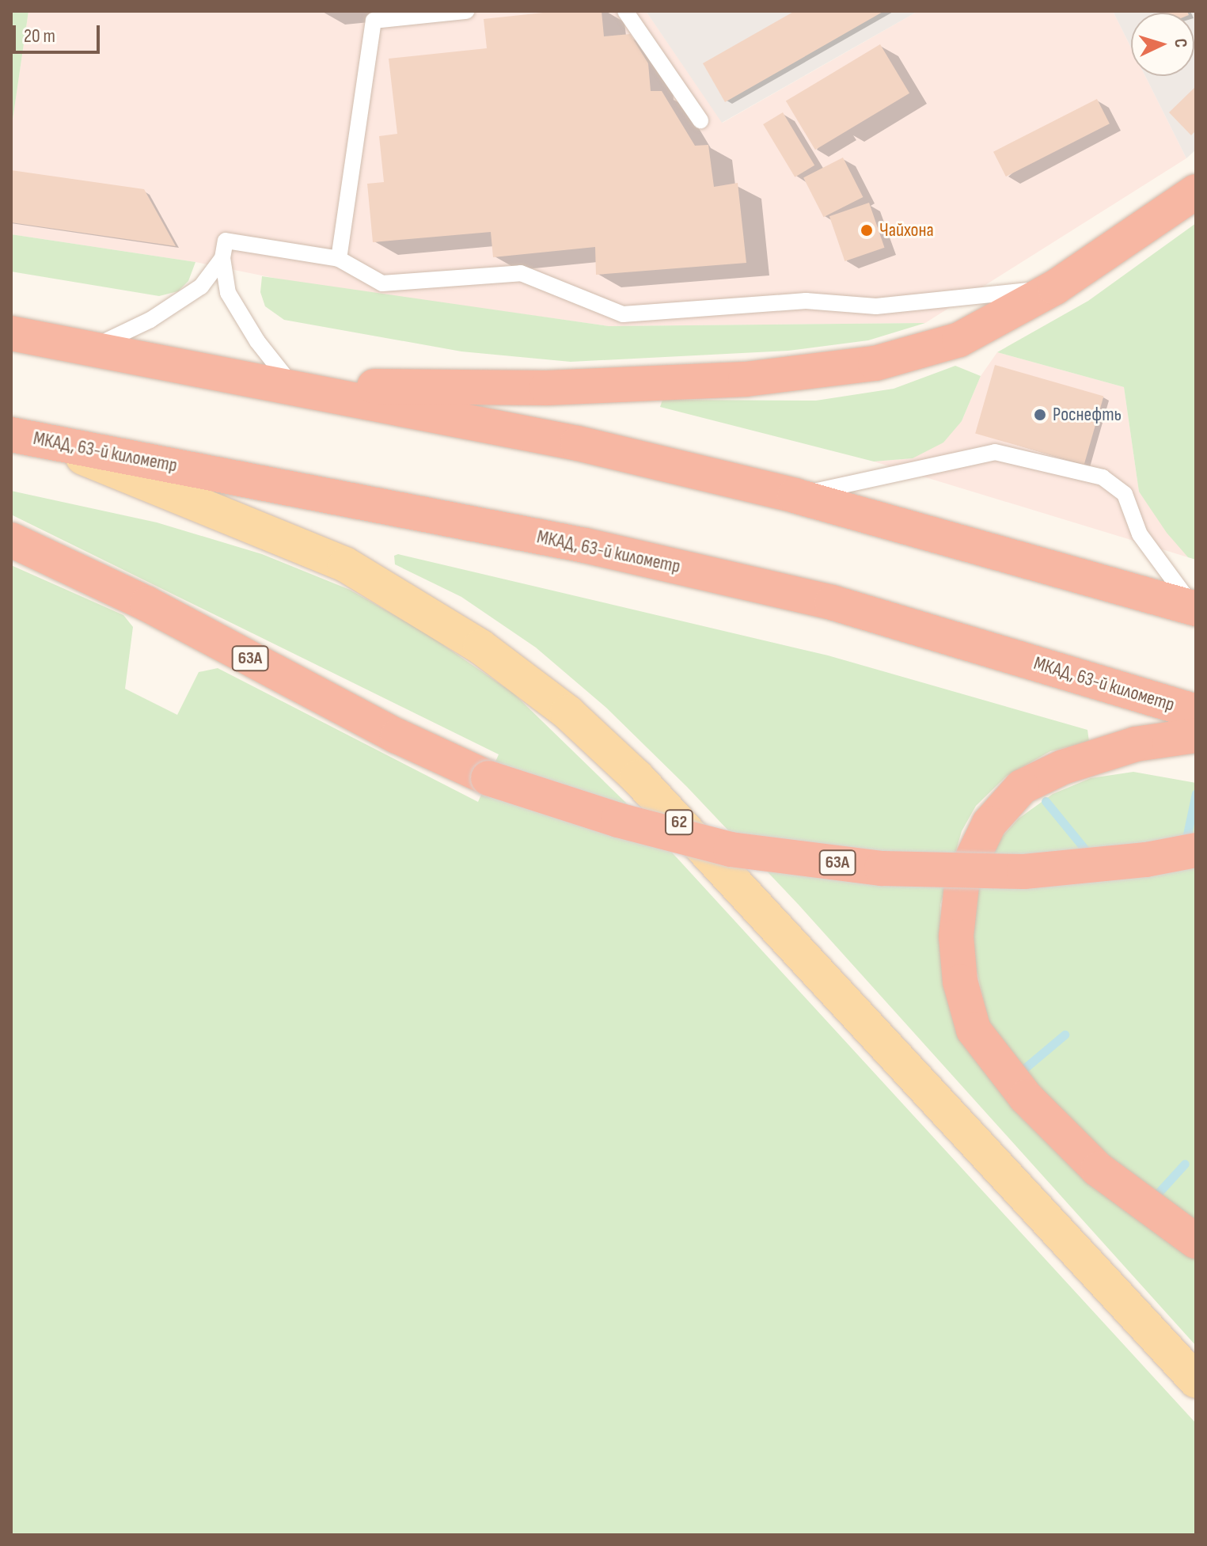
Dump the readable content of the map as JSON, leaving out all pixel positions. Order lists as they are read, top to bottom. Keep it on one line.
{"streets":{"highway":["МКАД, 63-й километр","63A"],"main road":["62"]},"crossings":[["МКАД, 63-й километр","62"]],"places":["Чайхона","Роснефть"],"scale_bar":"20 m","north":"right"}
